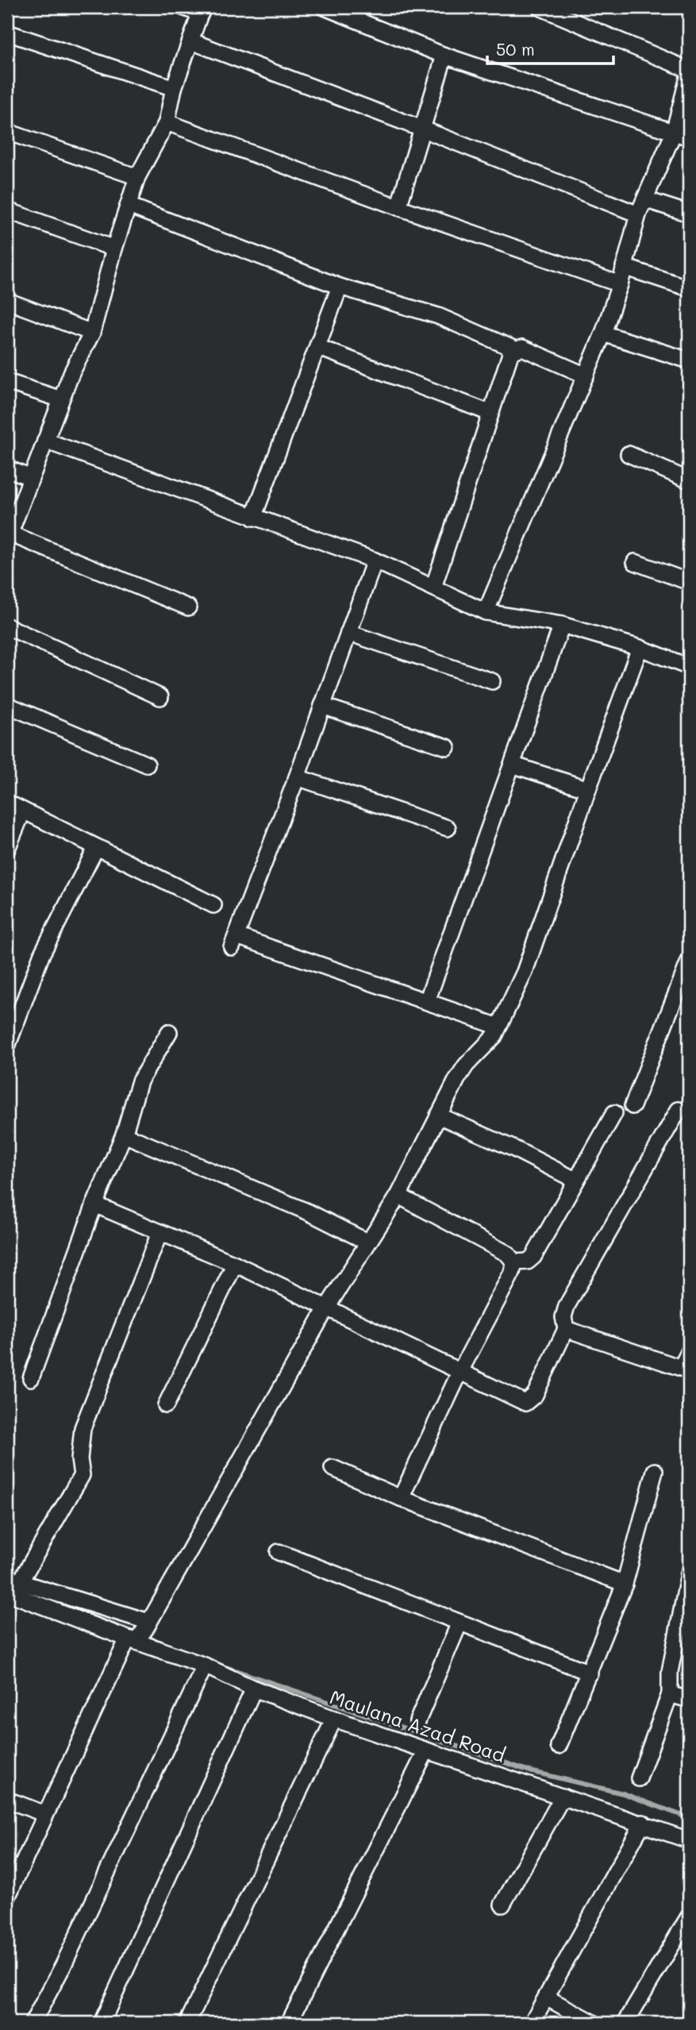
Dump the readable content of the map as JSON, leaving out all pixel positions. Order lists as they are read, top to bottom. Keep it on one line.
{"streets":{"street":["Maulana Azad Road"]},"scale_bar":"50 m"}
